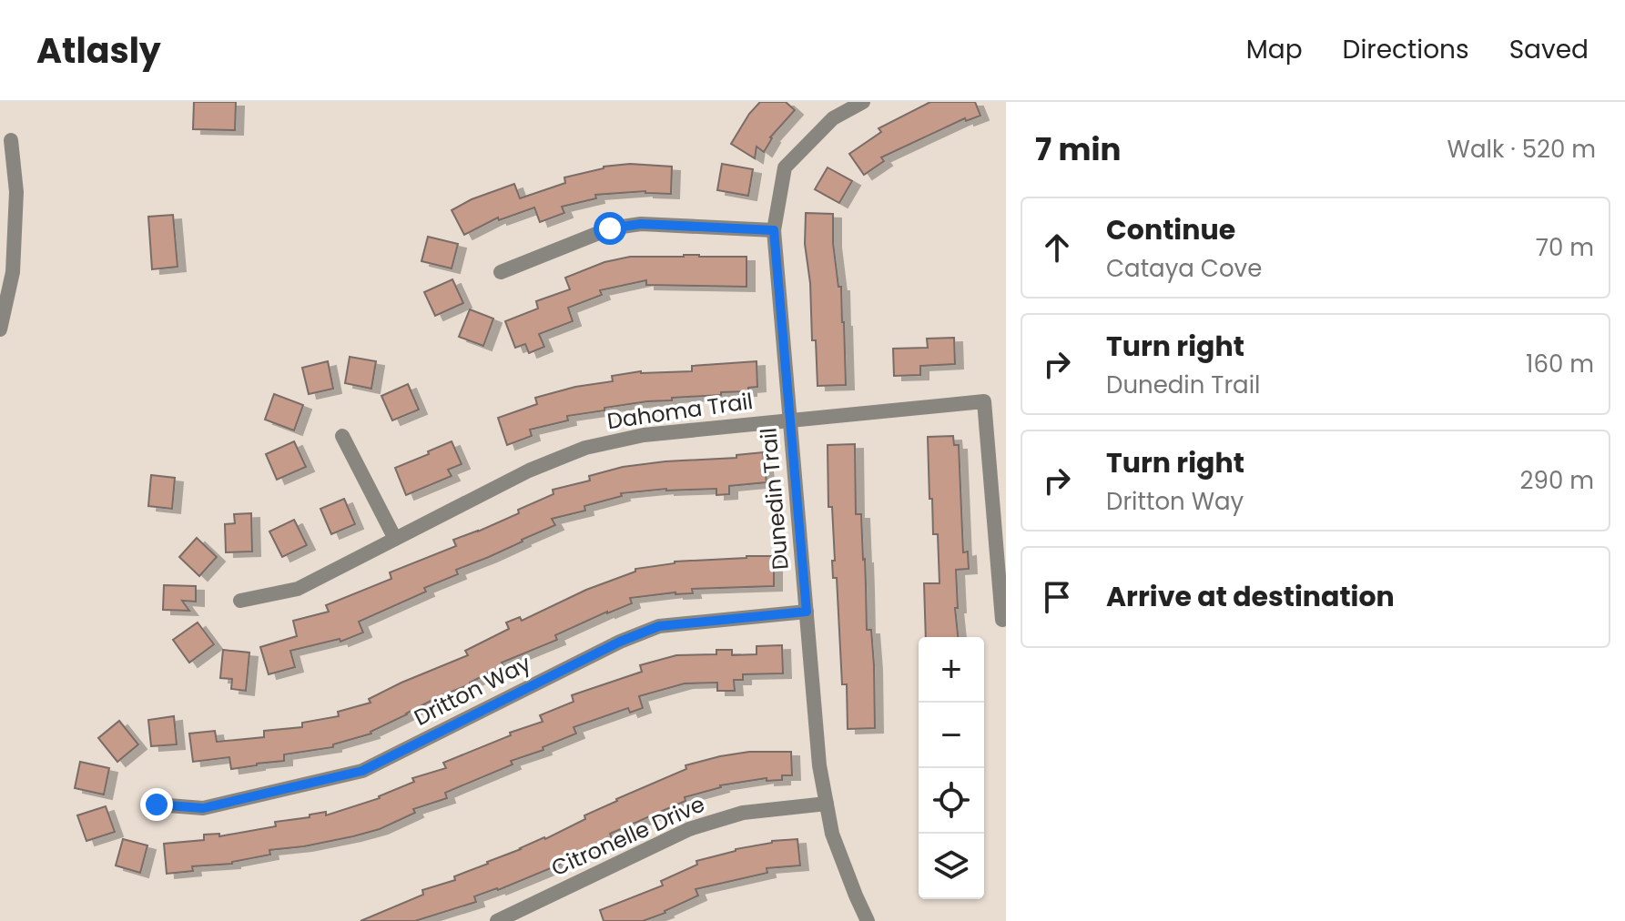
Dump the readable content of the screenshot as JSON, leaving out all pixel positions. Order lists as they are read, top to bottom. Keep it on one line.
{"streets":{"street":["Dahoma Trail","Dunedin Trail","Dritton Way","Citronelle Drive"]},"crossings":[["Dahoma Trail","Dunedin Trail"],["Dunedin Trail","Dritton Way"],["Dunedin Trail","Citronelle Drive"]],"page":{"header":"Atlasly","nav":["Map","Directions","Saved"],"heading":["7 min","Walk · 520 m"],"list":[["Continue","Cataya Cove","70 m"],["Turn right","Dunedin Trail","160 m"],["Turn right","Dritton Way","290 m"],"Arrive at destination"],"map_buttons":["+","−"]}}
